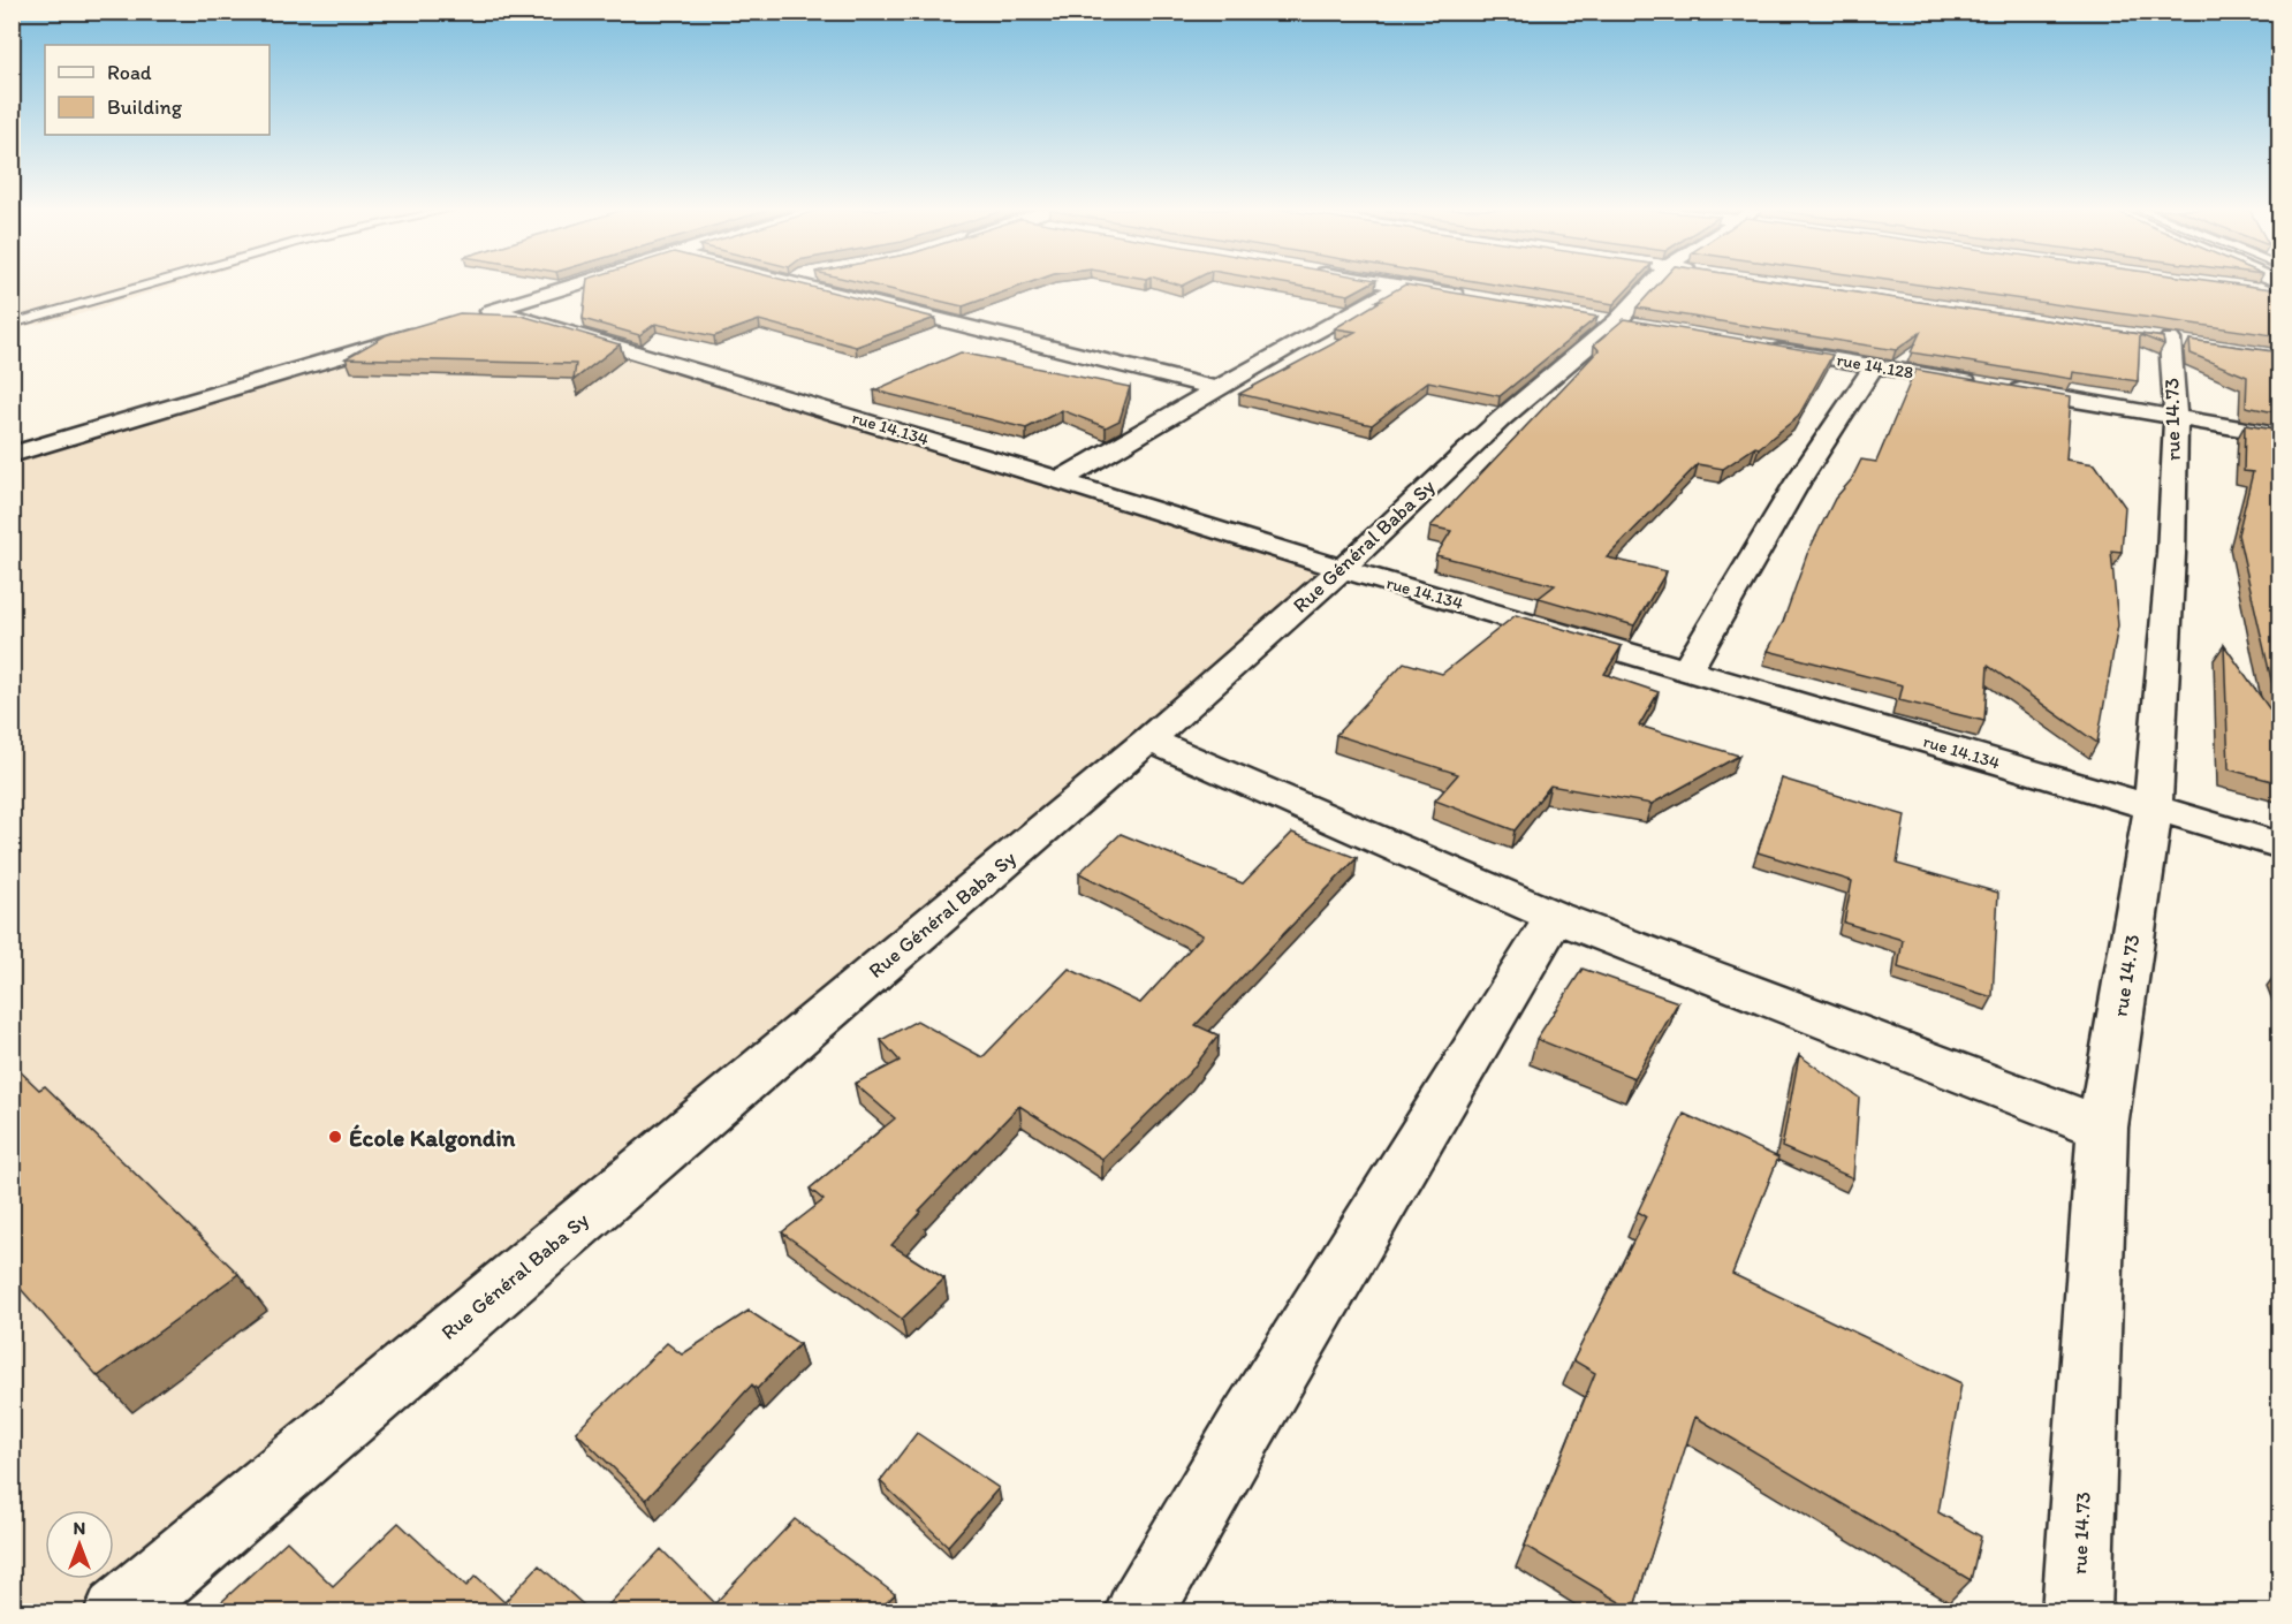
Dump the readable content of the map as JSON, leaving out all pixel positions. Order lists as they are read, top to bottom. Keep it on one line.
{"streets":{"street":["rue 14.128","rue 14.73","rue 14.134","Rue Général Baba Sy"]},"crossings":[["rue 14.73","rue 14.134"],["rue 14.134","Rue Général Baba Sy"]],"places":["École Kalgondin"],"legend":["Road","Building"],"north":"top"}
